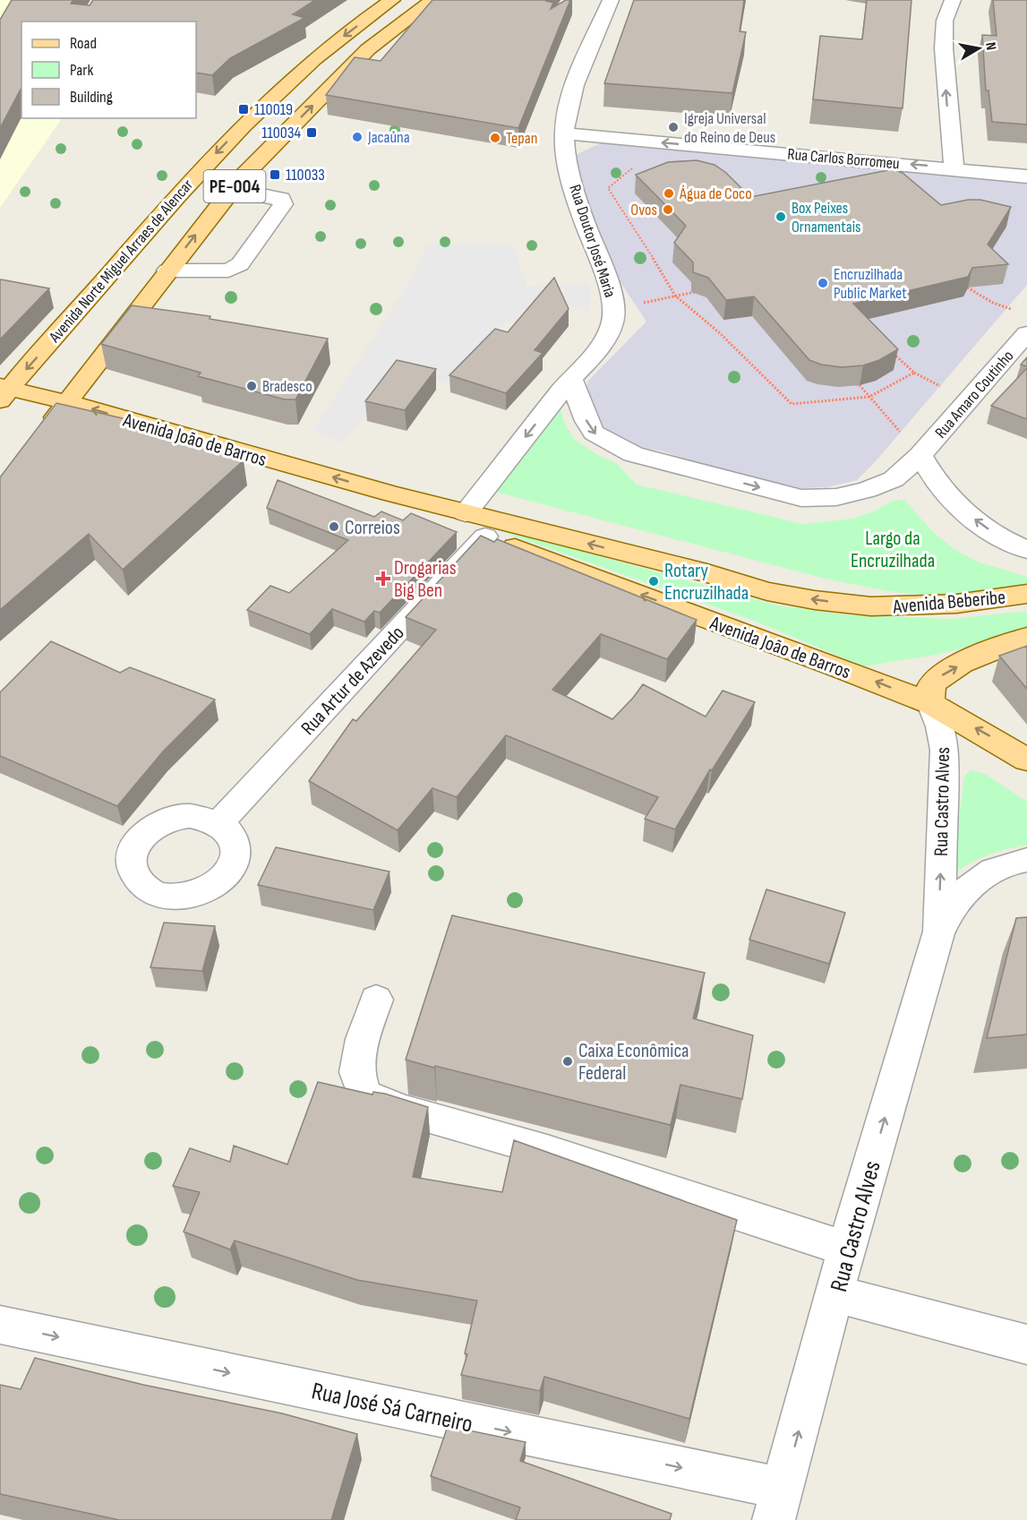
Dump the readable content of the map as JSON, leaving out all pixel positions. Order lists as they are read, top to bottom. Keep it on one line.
{"streets":{"main road":["PE-004","Avenida Norte Miguel Arraes de Alencar","Avenida João de Barros","Avenida Beberibe"],"street":["Rua Carlos Borromeu","Rua Doutor José Maria","Rua Amaro Coutinho","Rua Artur de Azevedo","Rua Castro Alves","Rua José Sá Carneiro"]},"crossings":[["Rua Carlos Borromeu","Rua Doutor José Maria"],["Avenida Norte Miguel Arraes de Alencar","Avenida João de Barros"],["Avenida João de Barros","Avenida Beberibe"],["Avenida João de Barros","Rua Artur de Azevedo"],["Avenida João de Barros","Rua Castro Alves"],["Rua Castro Alves","Rua José Sá Carneiro"]],"one_way":["Rua Carlos Borromeu","Avenida João de Barros","Rua Castro Alves","Rua José Sá Carneiro"],"parks":["Largo da Encruzilhada"],"places":{"transit":["110019","110034","110033"],"other":["Igreja Universal do Reino de Deus","Jacaúna","Tepan","Água de Coco","Ovos","Box Peixes Ornamentais","Encruzilhada Public Market","Bradesco","Correios","Rotary Encruzilhada","Caixa Econômica Federal"],"health":["Drogarias Big Ben"]},"legend":["Road","Park","Building"],"north":"right"}
